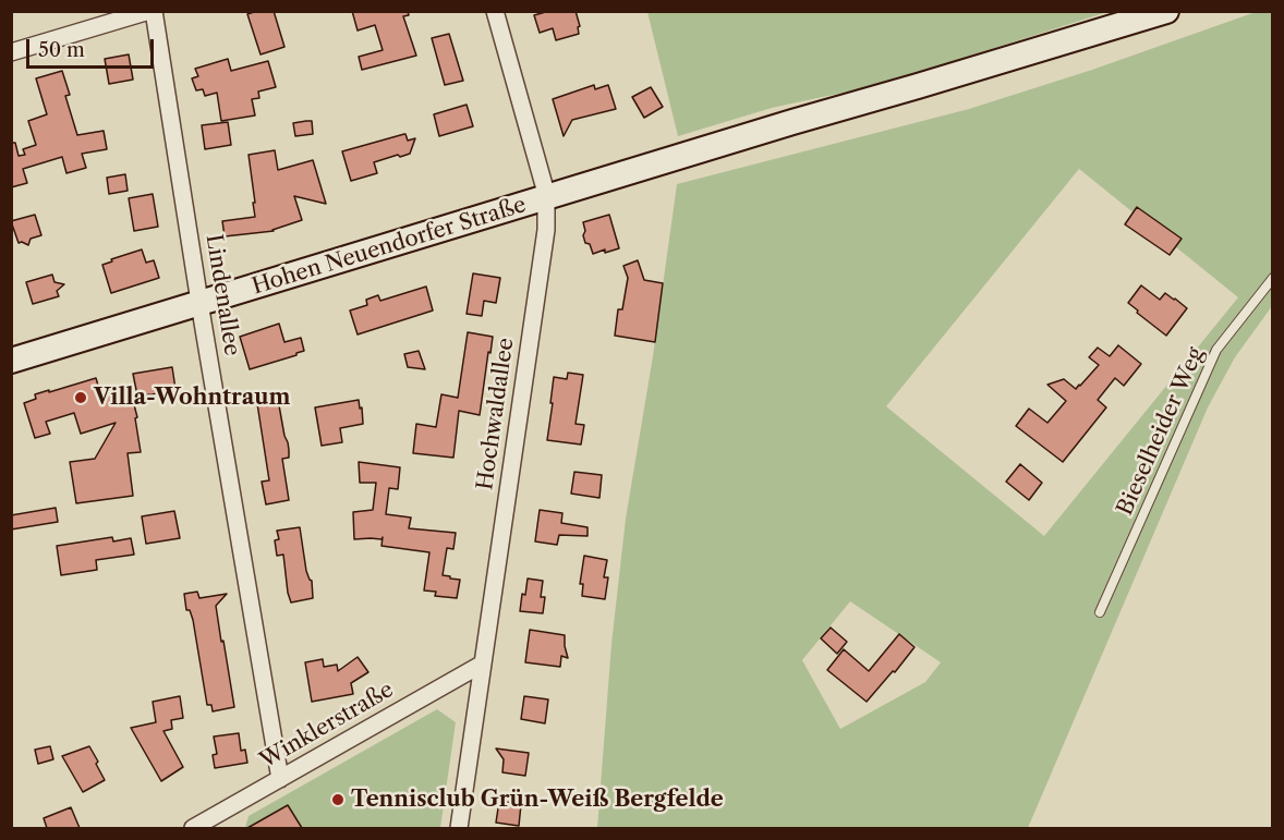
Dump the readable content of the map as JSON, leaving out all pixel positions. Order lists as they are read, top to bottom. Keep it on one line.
{"streets":{"main road":["Hohen Neuendorfer Straße"],"street":["Lindenallee","Hochwaldallee","Winklerstraße"],"lane":["Bieselheider Weg"]},"crossings":[["Hohen Neuendorfer Straße","Lindenallee"],["Hohen Neuendorfer Straße","Hochwaldallee"],["Lindenallee","Winklerstraße"],["Hochwaldallee","Winklerstraße"]],"places":["Villa-Wohntraum","Tennisclub Grün-Weiß Bergfelde"],"scale_bar":"50 m"}
